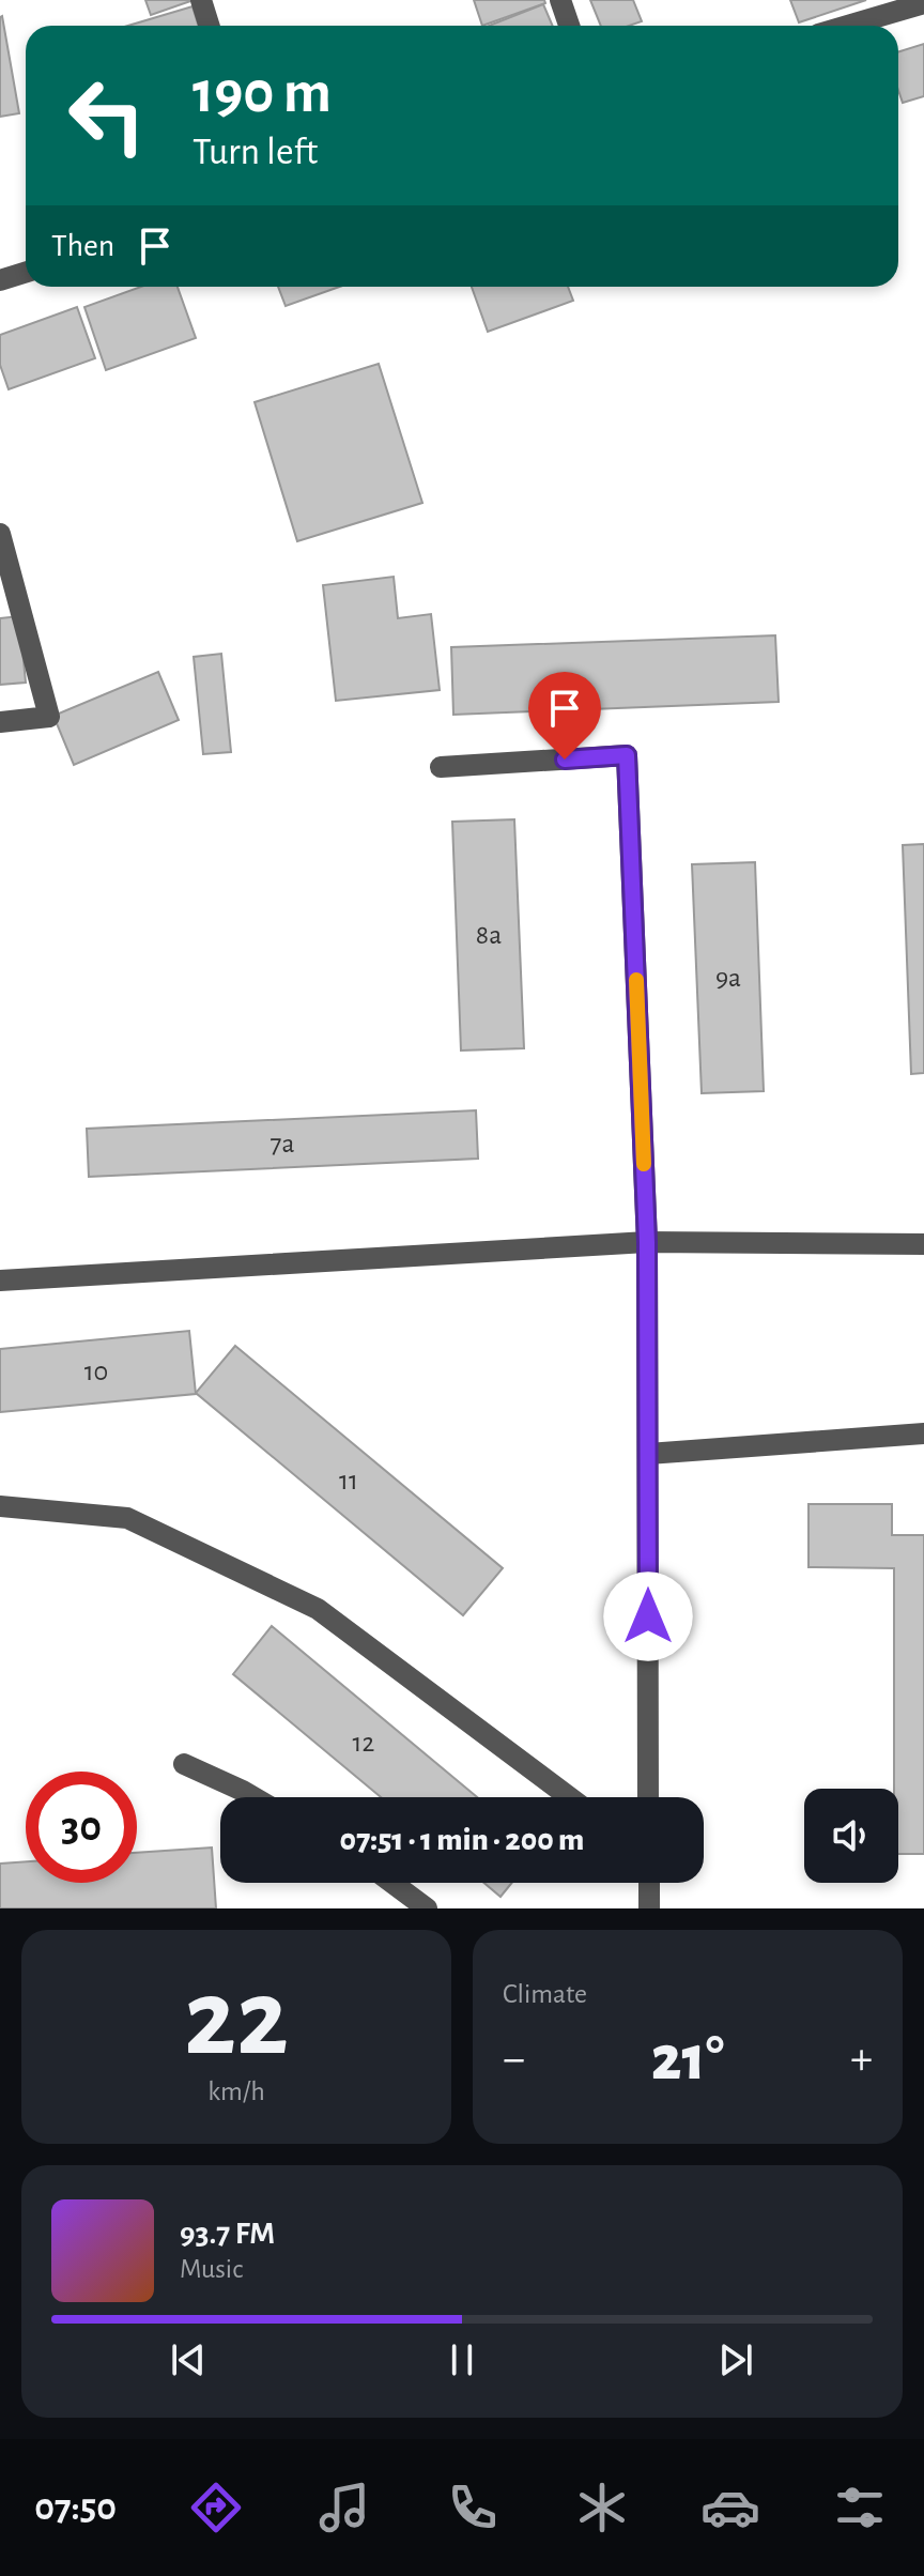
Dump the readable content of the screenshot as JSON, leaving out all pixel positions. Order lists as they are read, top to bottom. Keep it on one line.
{"house_numbers":["8a","9a","7a","10","11","12"],"page":{"turn":["190 m","Turn left"],"then":"Then","limit":"30","trip":"07:51 · 1 min · 200 m","tile":[["22","km/h"],"Climate"],"heat":["−","21°","+"],"song":["93.7 FM","Music"],"tabs":"07:50"}}
